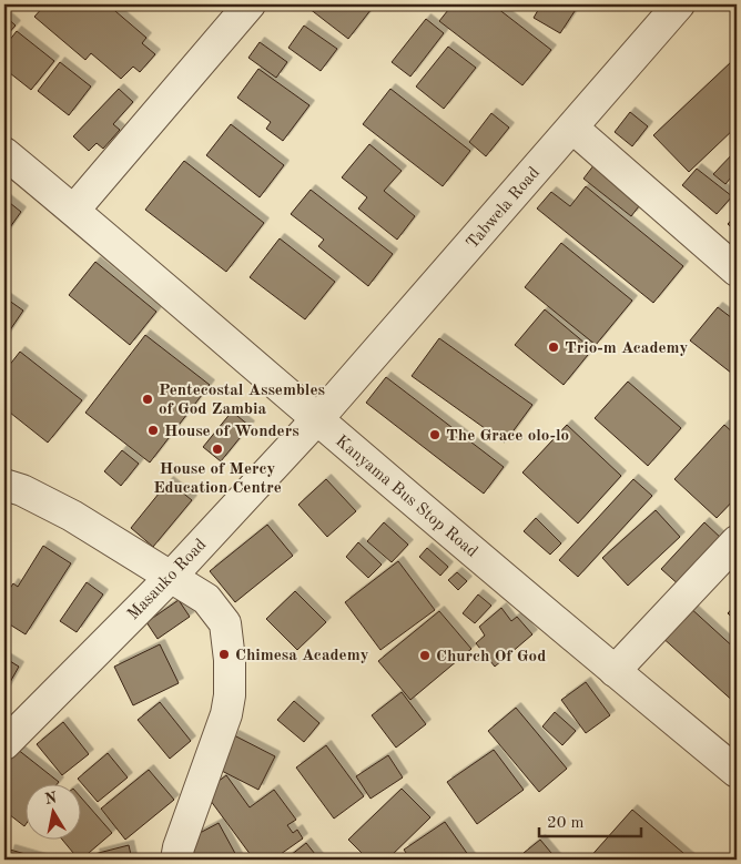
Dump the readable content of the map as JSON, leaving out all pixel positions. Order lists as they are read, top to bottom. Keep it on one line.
{"streets":{"street":["Tabwela Road","Kanyama Bus Stop Road","Masauko Road"]},"crossings":[["Tabwela Road","Kanyama Bus Stop Road"],["Tabwela Road","Masauko Road"],["Kanyama Bus Stop Road","Masauko Road"]],"places":["Trio-m Academy","Pentecostal Assembles of God Zambia","House of Wonders","The Grace olo-lo","House of Mercy Education Centre","Chimesa Academy","Church Of God"],"scale_bar":"20 m","north":"top"}
